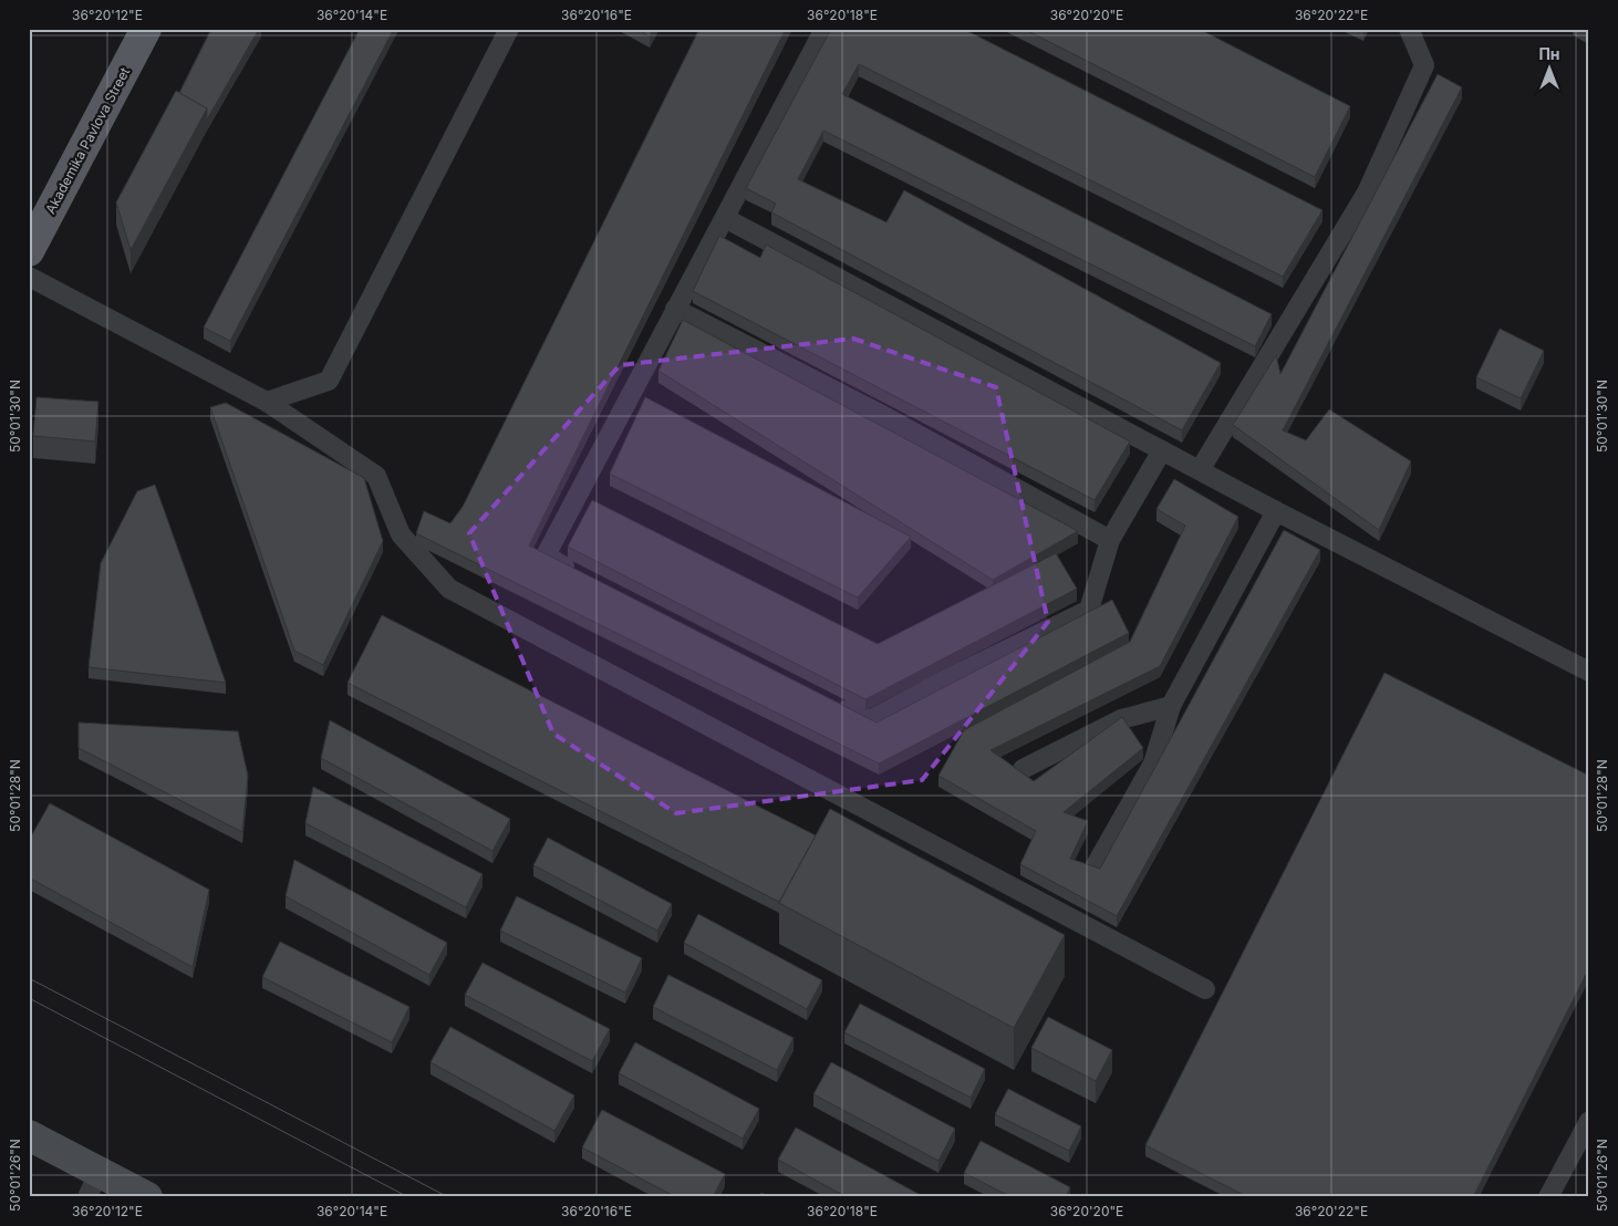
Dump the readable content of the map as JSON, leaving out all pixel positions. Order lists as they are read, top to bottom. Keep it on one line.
{"streets":{"main road":["Akademika Pavlova Street"]},"north":"top","coordinates":["36°20'12\"E","36°20'14\"E","36°20'16\"E","36°20'18\"E","36°20'20\"E","36°20'22\"E","50°01'30\"N","50°01'28\"N","50°01'26\"N"]}
